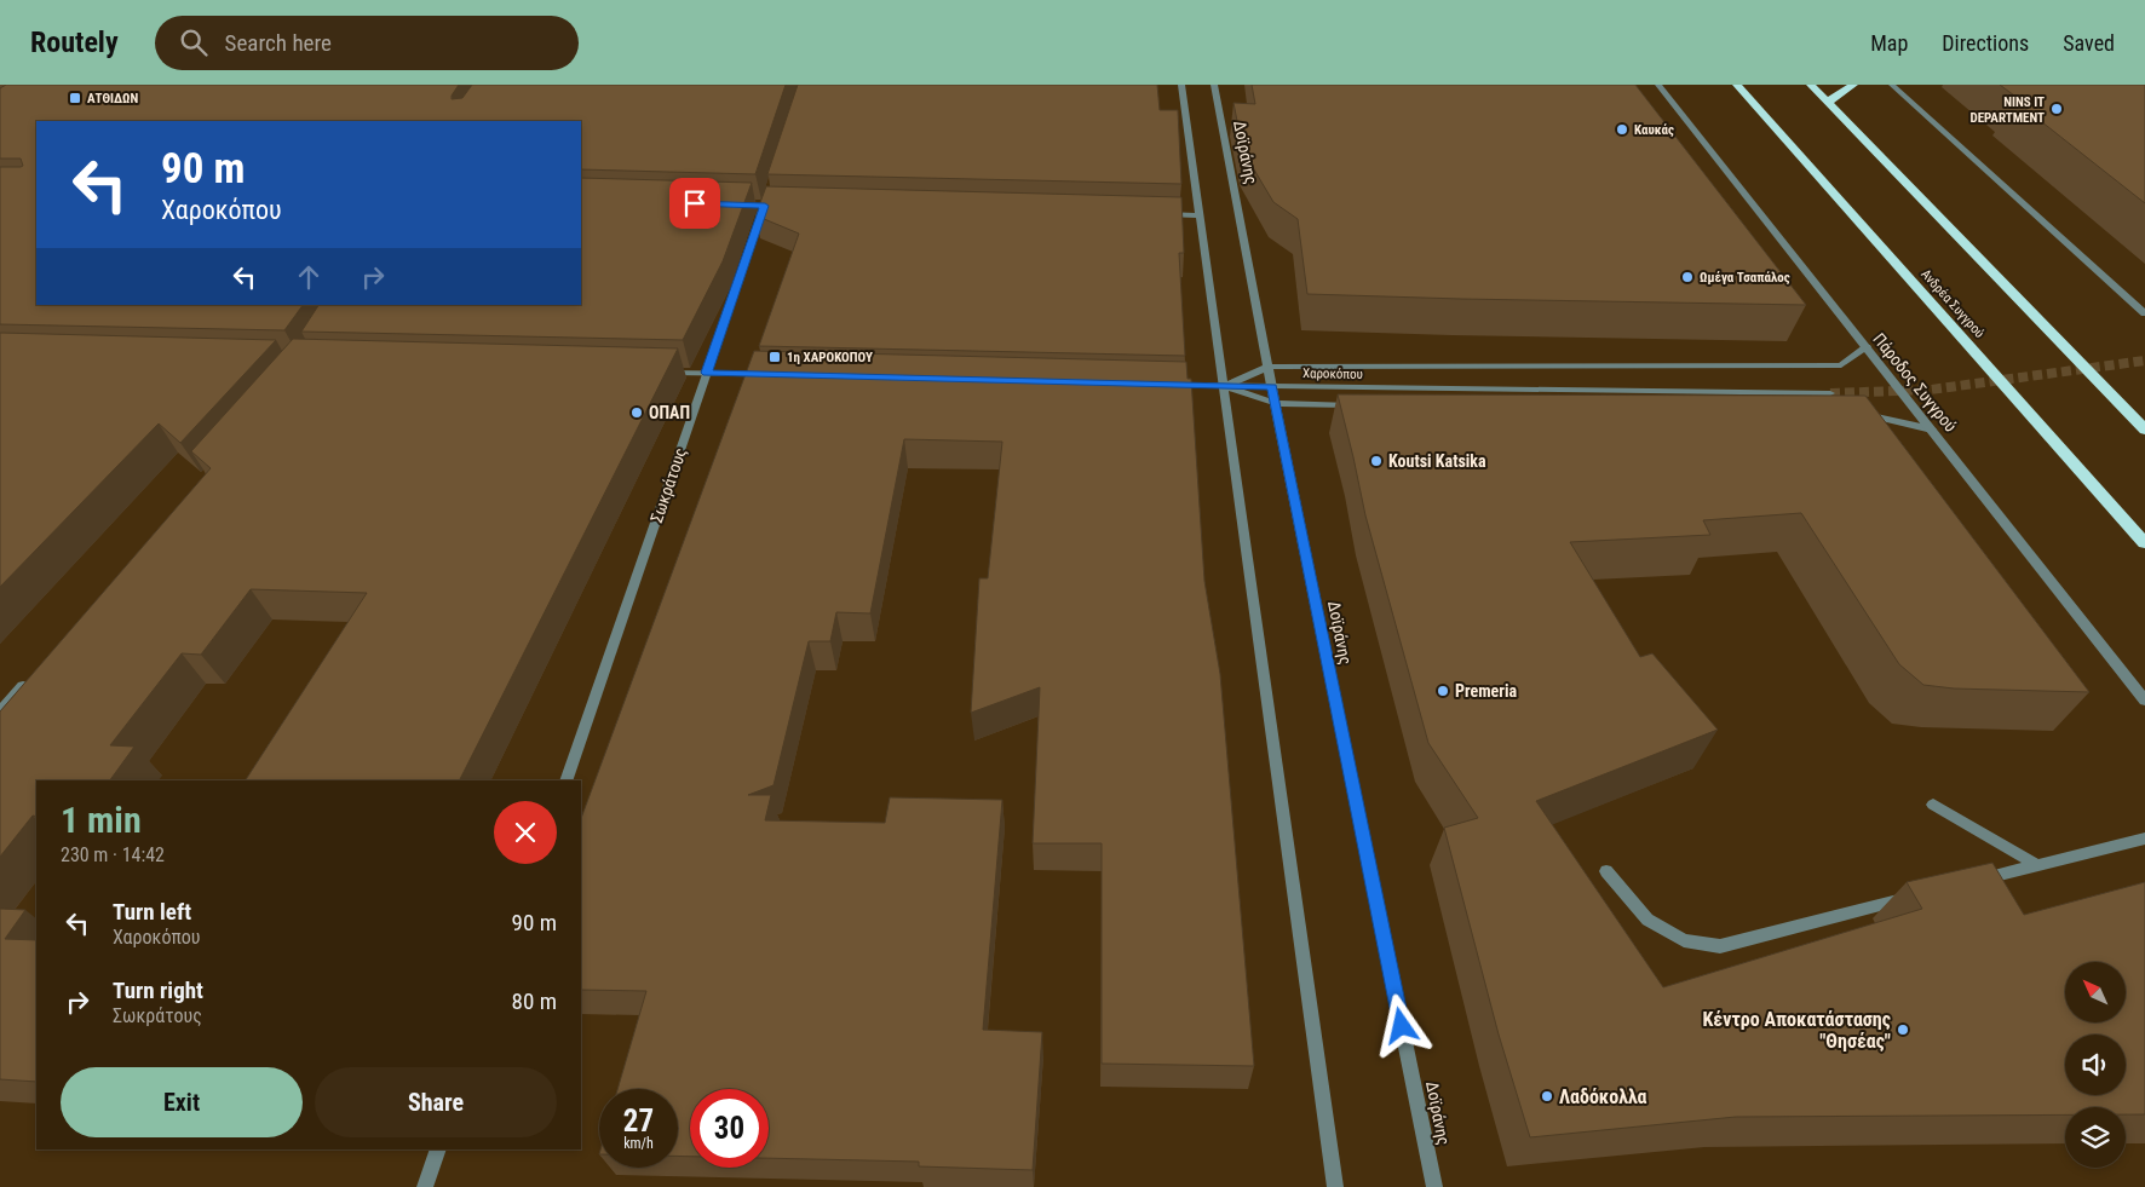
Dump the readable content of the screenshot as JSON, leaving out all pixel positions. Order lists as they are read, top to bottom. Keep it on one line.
{"streets":{"highway":["Ανδρέα Συγγρού"],"street":["Δοϊράνης","Χαροκόπου","Πάροδος Συγγρού","Σωκράτους"]},"crossings":[["Δοϊράνης","Χαροκόπου"],["Χαροκόπου","Πάροδος Συγγρού"]],"places":{"transit":["ΑΤΘΙΔΩΝ","1η ΧΑΡΟΚΟΠΟΥ"],"other":["NINS IT DEPARTMENT","Καυκάς","Ωμέγα Τσαπάλος","ΟΠΑΠ","Koutsi Katsika","Premeria","Κέντρο Αποκατάστασης \"Θησέας\"","Λαδόκολλα"]},"north":"top left","page":{"header":"Routely","search":"Search here","nav":["Map","Directions","Saved"],"turn":["90 m","Χαροκόπου"],"heading":["1 min","230 m · 14:42"],"list":[{"name":"Turn left","note":"Χαροκόπου","value":"90 m"},{"name":"Turn right","note":"Σωκράτους","value":"80 m"}],"buttons":["Exit","Share"],"speed":"27 km/h","limit":"30"}}
